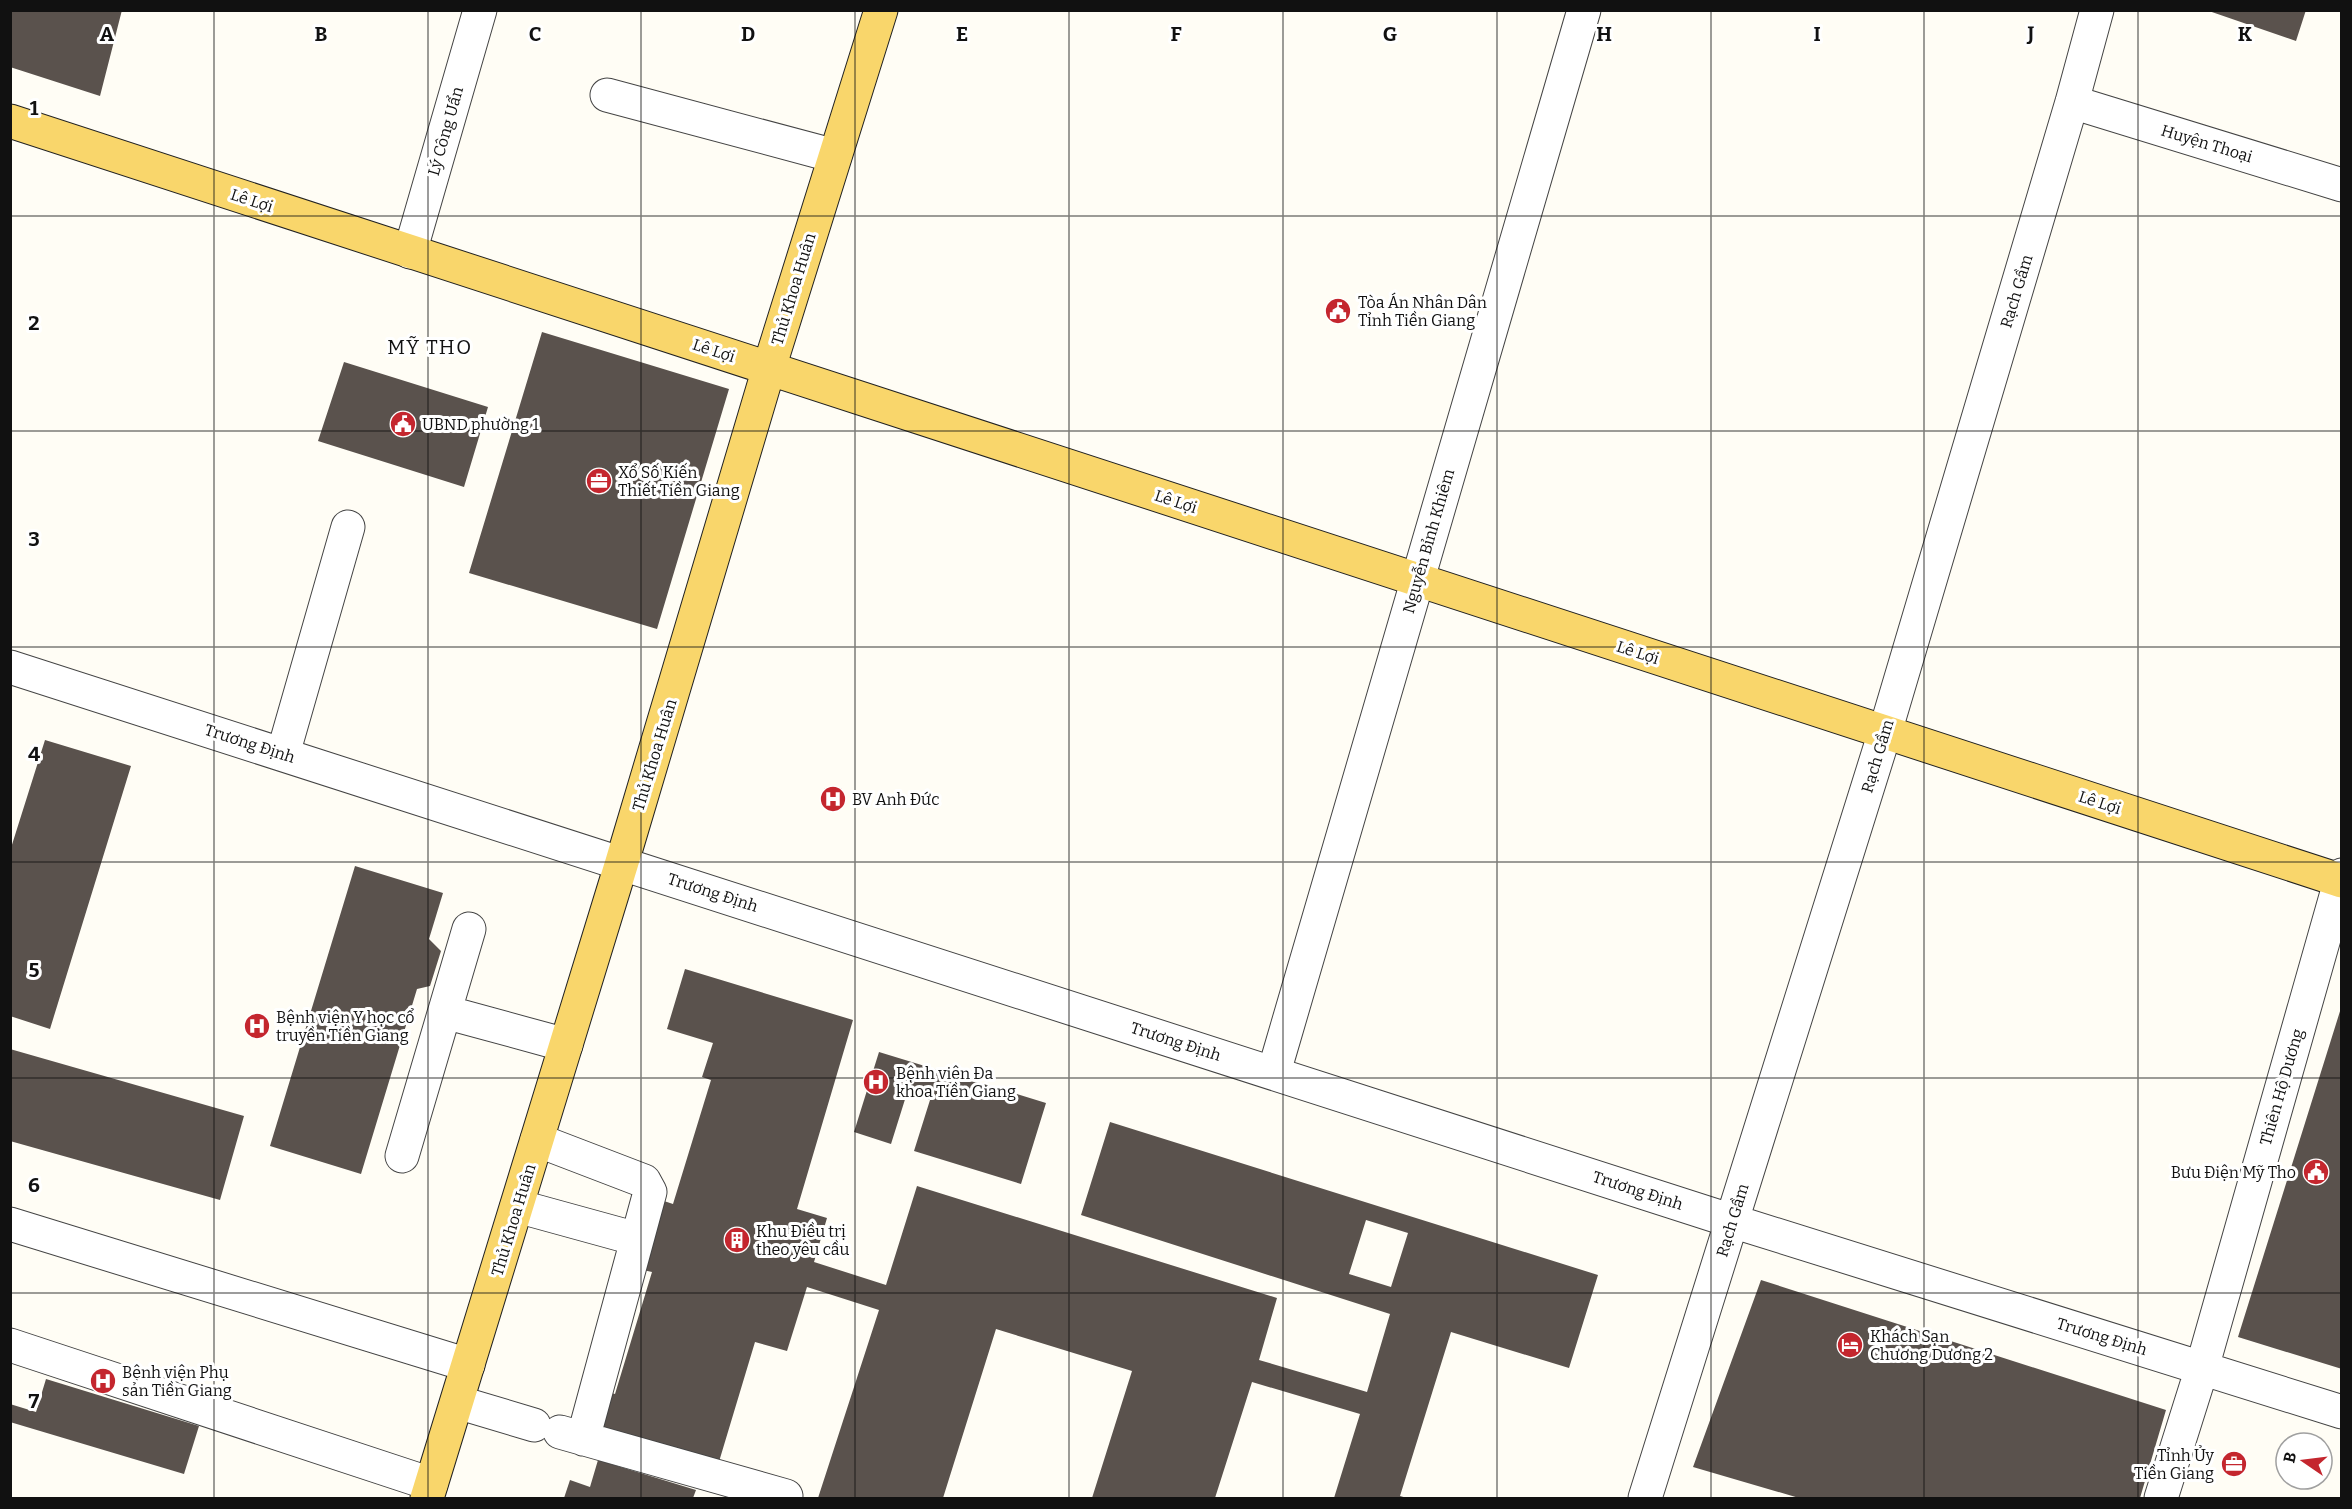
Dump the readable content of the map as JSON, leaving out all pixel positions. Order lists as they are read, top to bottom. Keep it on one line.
{"streets":{"main road":["Lê Lợi","Thủ Khoa Huân"],"street":["Lý Công Uẩn","Huyện Thoại","Rạch Gầm","Nguyễn Bỉnh Khiêm","Trương Định","Thiên Hộ Dương"]},"crossings":[["Lý Công Uẩn","Lê Lợi"],["Huyện Thoại","Rạch Gầm"],["Lê Lợi","Thủ Khoa Huân"],["Lê Lợi","Rạch Gầm"],["Lê Lợi","Nguyễn Bỉnh Khiêm"],["Lê Lợi","Thiên Hộ Dương"],["Thủ Khoa Huân","Trương Định"],["Rạch Gầm","Trương Định"],["Nguyễn Bỉnh Khiêm","Trương Định"],["Trương Định","Thiên Hộ Dương"]],"districts":["MỸ THO"],"places":{"public building":["Tòa Án Nhân Dân Tỉnh Tiền Giang","UBND phường 1","Bưu Điện Mỹ Tho"],"office":["Xổ Số Kiến Thiết Tiền Giang","Tỉnh Ủy Tiền Giang"],"hospital":["BV Anh Đức","Bệnh viện Y học cổ truyền Tiền Giang","Bệnh viện Đa khoa Tiền Giang","Bệnh viện Phụ sản Tiền Giang"],"building":["Khu Điều trị theo yêu cầu"],"hotel":["Khách Sạn Chương Dương 2"]},"north":"left","grid":{"columns":["A","B","C","D","E","F","G","H","I","J","K"],"rows":["1","2","3","4","5","6","7"]}}
